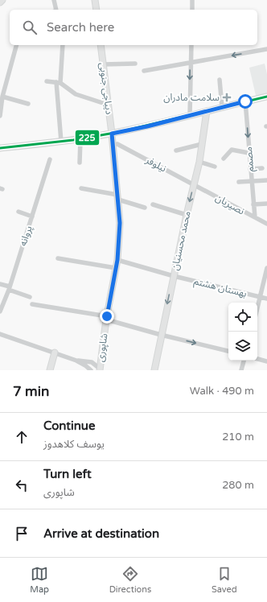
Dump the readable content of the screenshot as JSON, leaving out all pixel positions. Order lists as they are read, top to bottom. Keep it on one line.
{"streets":{"street":["دیباجی جنوبی","مصمم","نیلوفر","نصیریان","پروانه","محمد محسنیان","بهستان هشتم","شاپوری"]},"crossings":[["دیباجی جنوبی","شاپوری"],["مصمم","نصیریان"],["نیلوفر","نصیریان"],["نیلوفر","محمد محسنیان"],["نصیریان","محمد محسنیان"],["محمد محسنیان","بهستان هشتم"],["بهستان هشتم","شاپوری"]],"one_way":["مصمم"],"places":{"health":["سلامت مادران"]},"lines":["transit line 225"],"page":{"search":"Search here","heading":["7 min","Walk · 490 m"],"list":[["Continue","یوسف کلاهدوز","210 m"],["Turn left","شاپوری","280 m"],"Arrive at destination"],"nav":["Map","Directions","Saved"]}}
